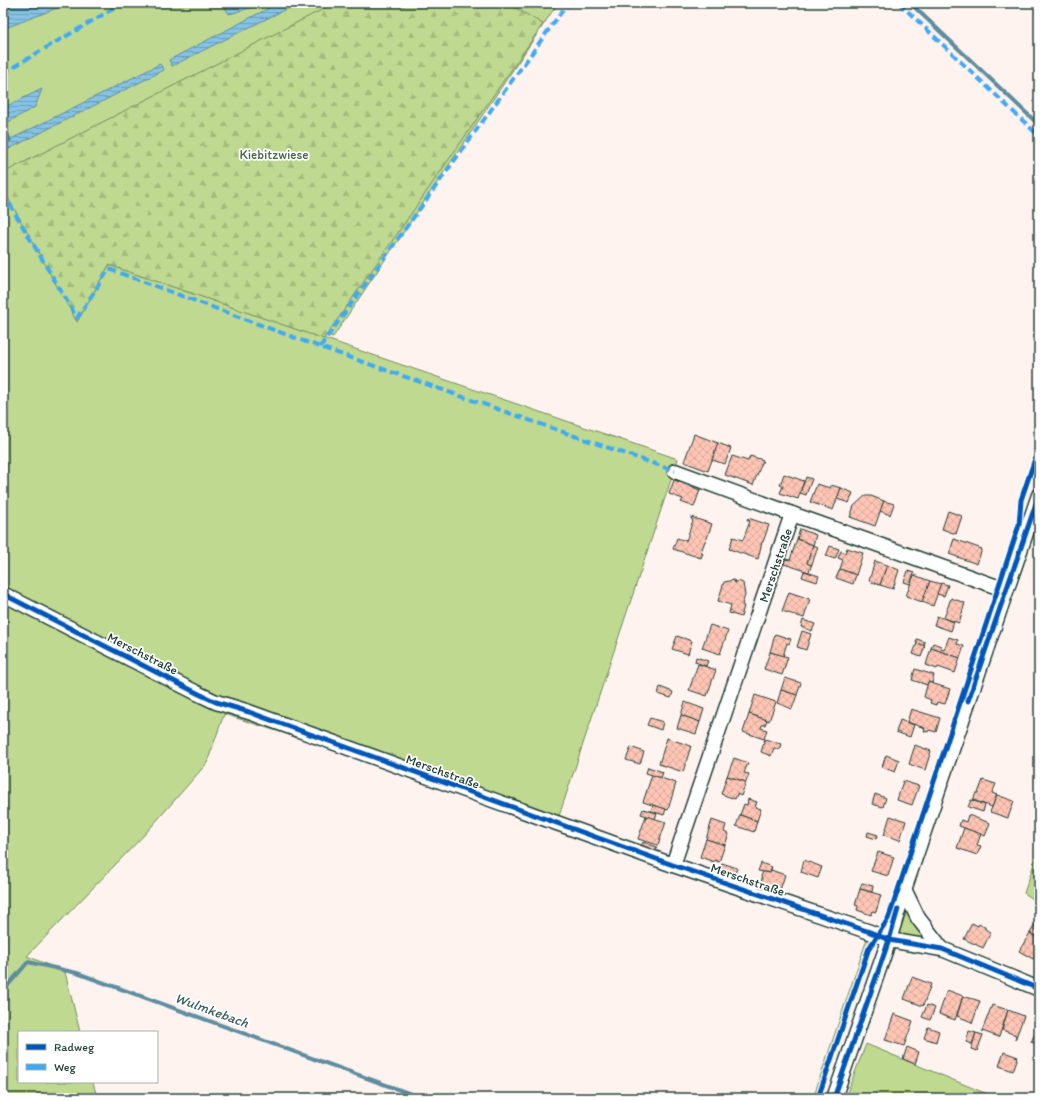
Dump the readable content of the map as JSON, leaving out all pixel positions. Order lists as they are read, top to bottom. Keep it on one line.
{"streets":{"street":["Merschstraße"]},"water":["Wulmkebach"],"parks":["Kiebitzwiese"],"legend":["Radweg","Weg"]}
